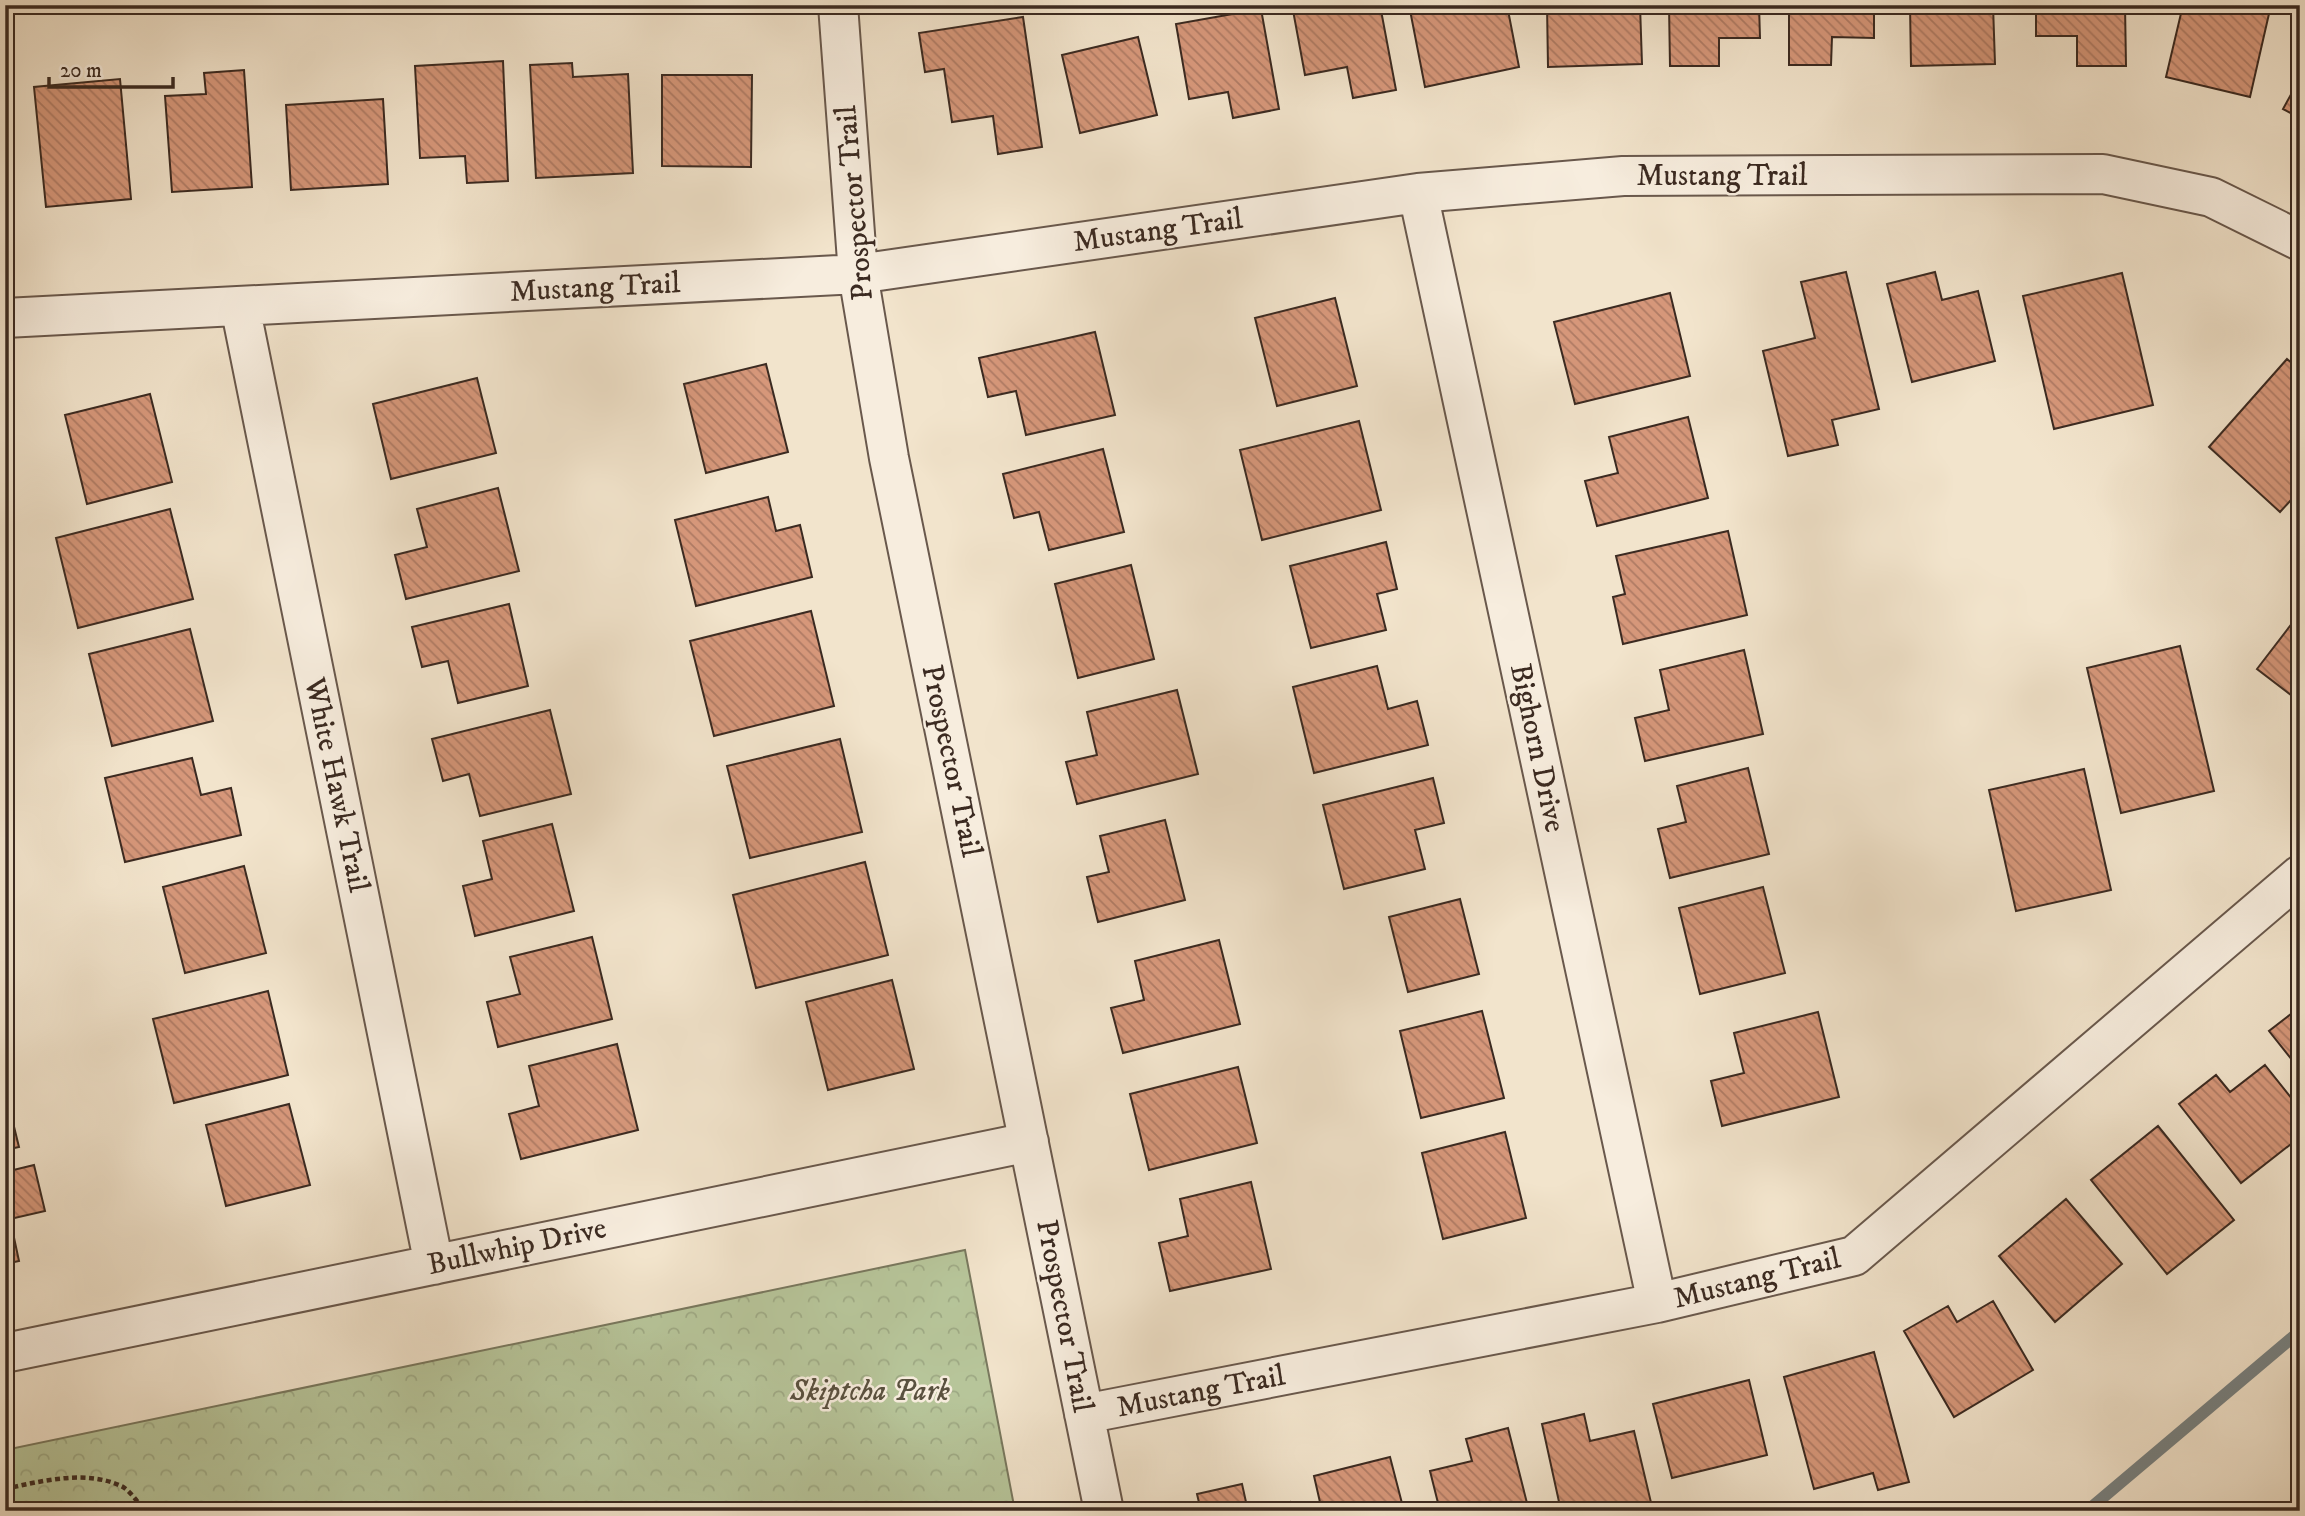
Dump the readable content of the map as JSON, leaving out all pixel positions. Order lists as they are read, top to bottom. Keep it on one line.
{"streets":{"street":["Mustang Trail","Prospector Trail","Bighorn Drive","White Hawk Trail","Bullwhip Drive"]},"crossings":[["Mustang Trail","Prospector Trail"],["Mustang Trail","Bighorn Drive"],["Mustang Trail","White Hawk Trail"],["Prospector Trail","Bullwhip Drive"],["White Hawk Trail","Bullwhip Drive"]],"parks":["Skiptcha Park"],"scale_bar":"20 m"}
